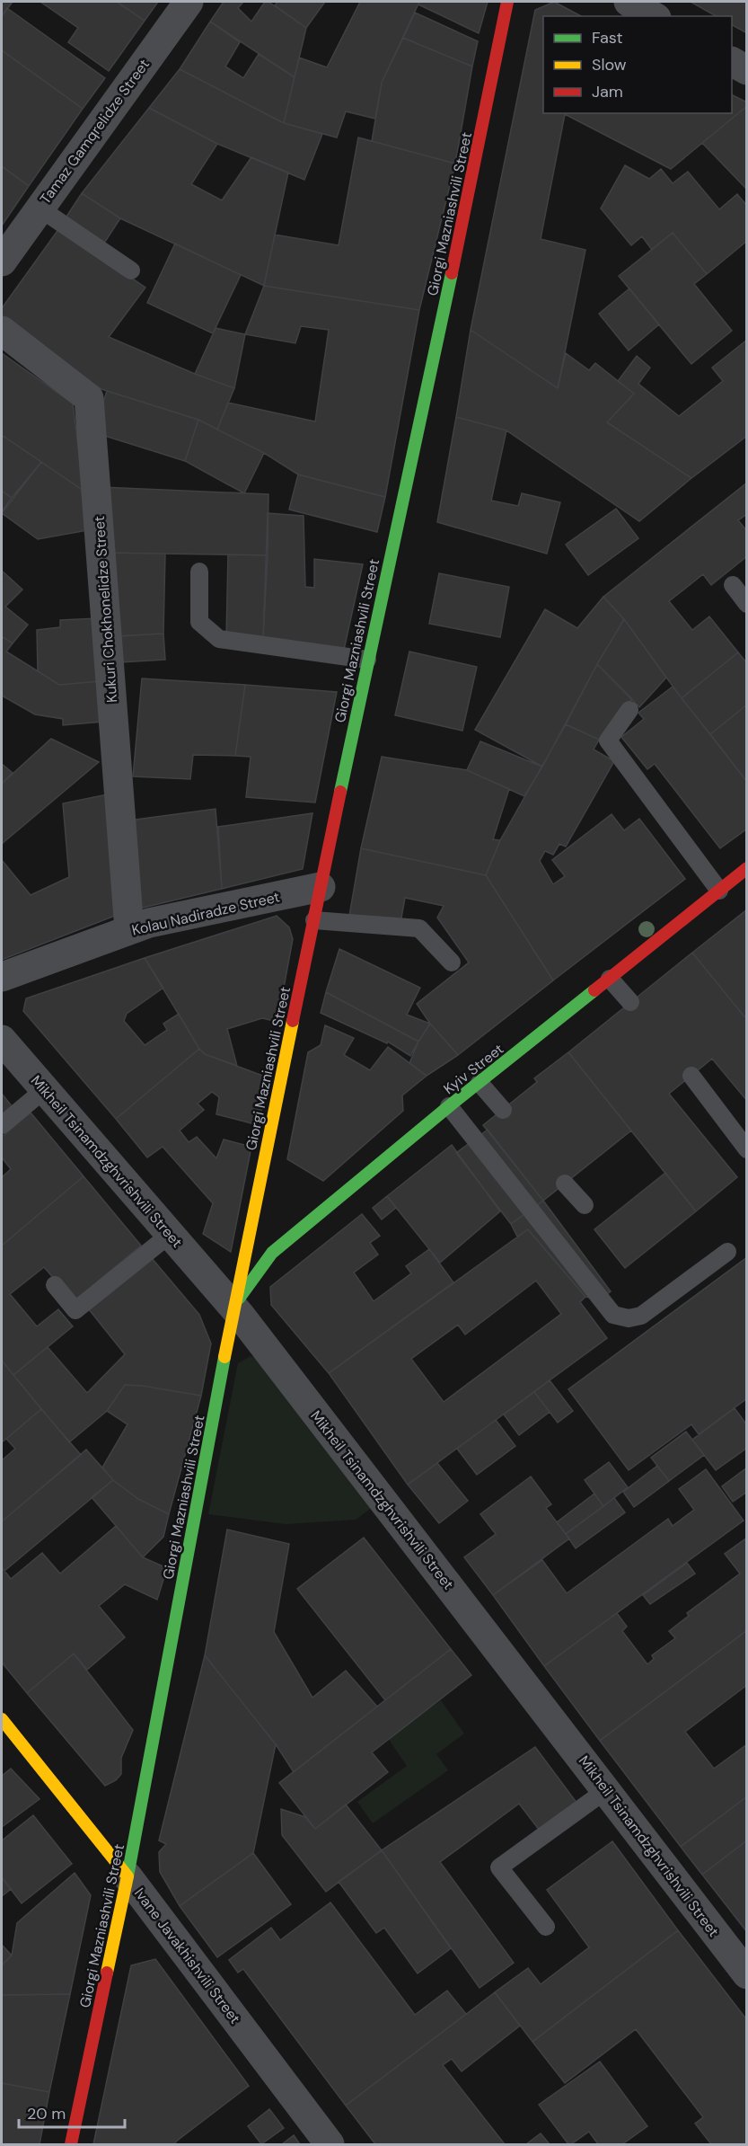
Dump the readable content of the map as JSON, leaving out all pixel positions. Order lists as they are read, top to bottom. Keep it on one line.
{"streets":{"main road":["Giorgi Mazniashvili Street","Kyiv Street","Ivane Javakhishvili Street"],"street":["Tamaz Gamqrelidze Street","Kukuri Chokhonelidze Street","Kolau Nadiradze Street","Mikheil Tsinamdzghvrishvili Street"]},"crossings":[["Giorgi Mazniashvili Street","Kolau Nadiradze Street"],["Giorgi Mazniashvili Street","Kyiv Street"],["Giorgi Mazniashvili Street","Mikheil Tsinamdzghvrishvili Street"],["Giorgi Mazniashvili Street","Ivane Javakhishvili Street"],["Kukuri Chokhonelidze Street","Kolau Nadiradze Street"],["Kyiv Street","Mikheil Tsinamdzghvrishvili Street"]],"legend":["Fast","Slow","Jam"],"scale_bar":"20 m"}
